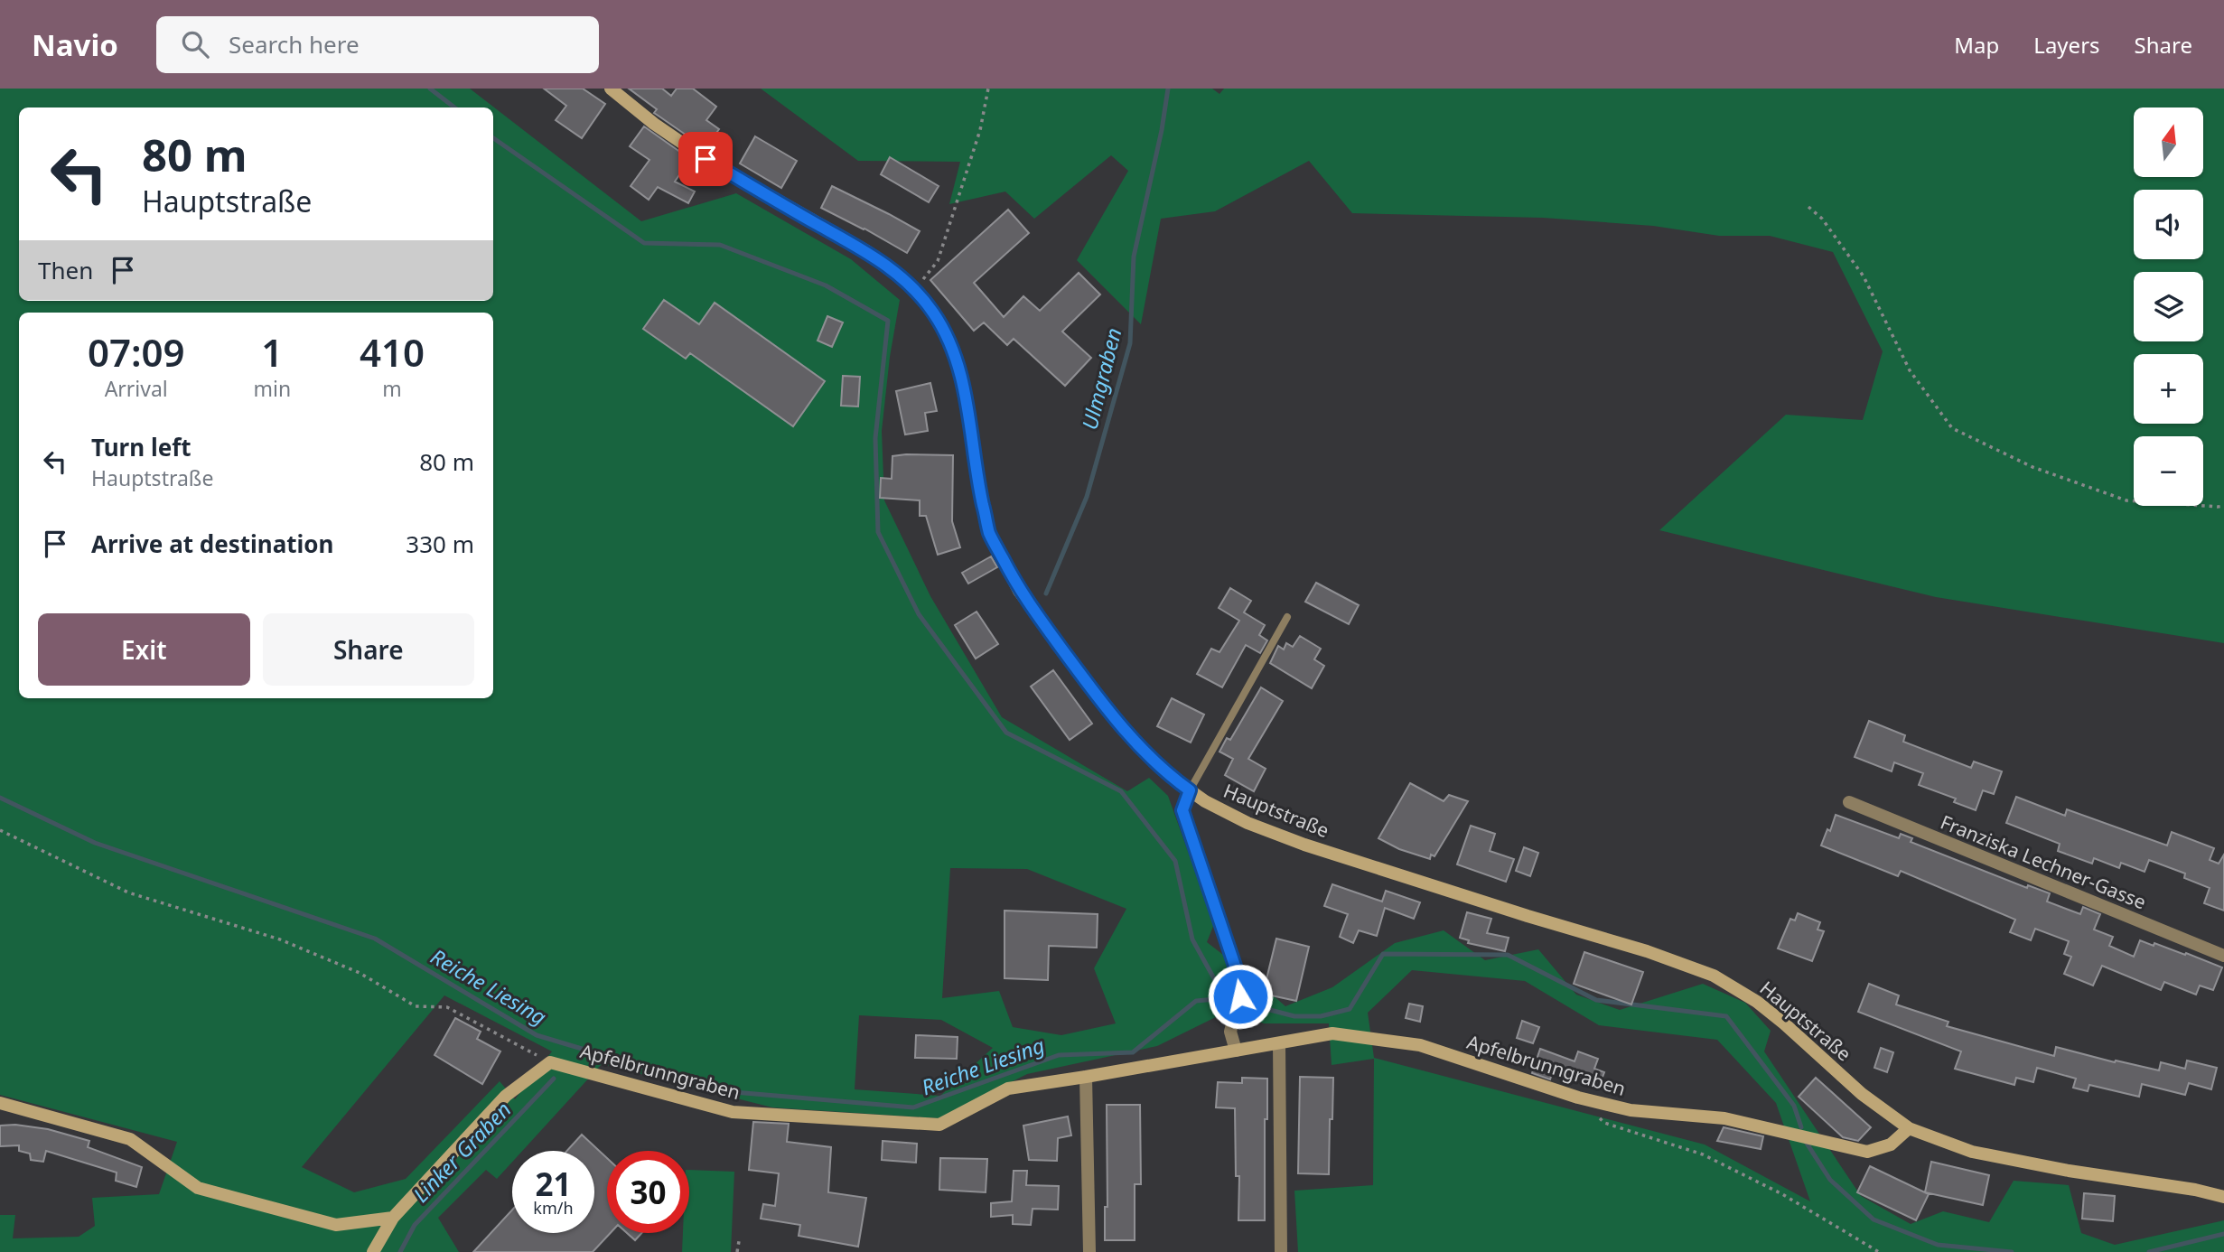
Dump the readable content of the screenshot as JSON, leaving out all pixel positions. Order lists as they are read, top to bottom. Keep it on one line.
{"streets":{"street":["Hauptstraße","Franziska Lechner-Gasse","Apfelbrunngraben"]},"crossings":[["Hauptstraße","Apfelbrunngraben"]],"water":["Ulmgraben","Reiche Liesing","Linker Graben"],"north":"top","page":{"header":"Navio","search":"Search here","nav":["Map","Layers","Share"],"map_buttons":["+","−"],"turn":["80 m","Hauptstraße"],"then":"Then","eta":["07:09","Arrival","1","min","410","m"],"list":[{"name":"Turn left","note":"Hauptstraße","value":"80 m"},{"name":"Arrive at destination","value":"330 m"}],"buttons":["Exit","Share"],"speed":"21 km/h","limit":"30"}}
